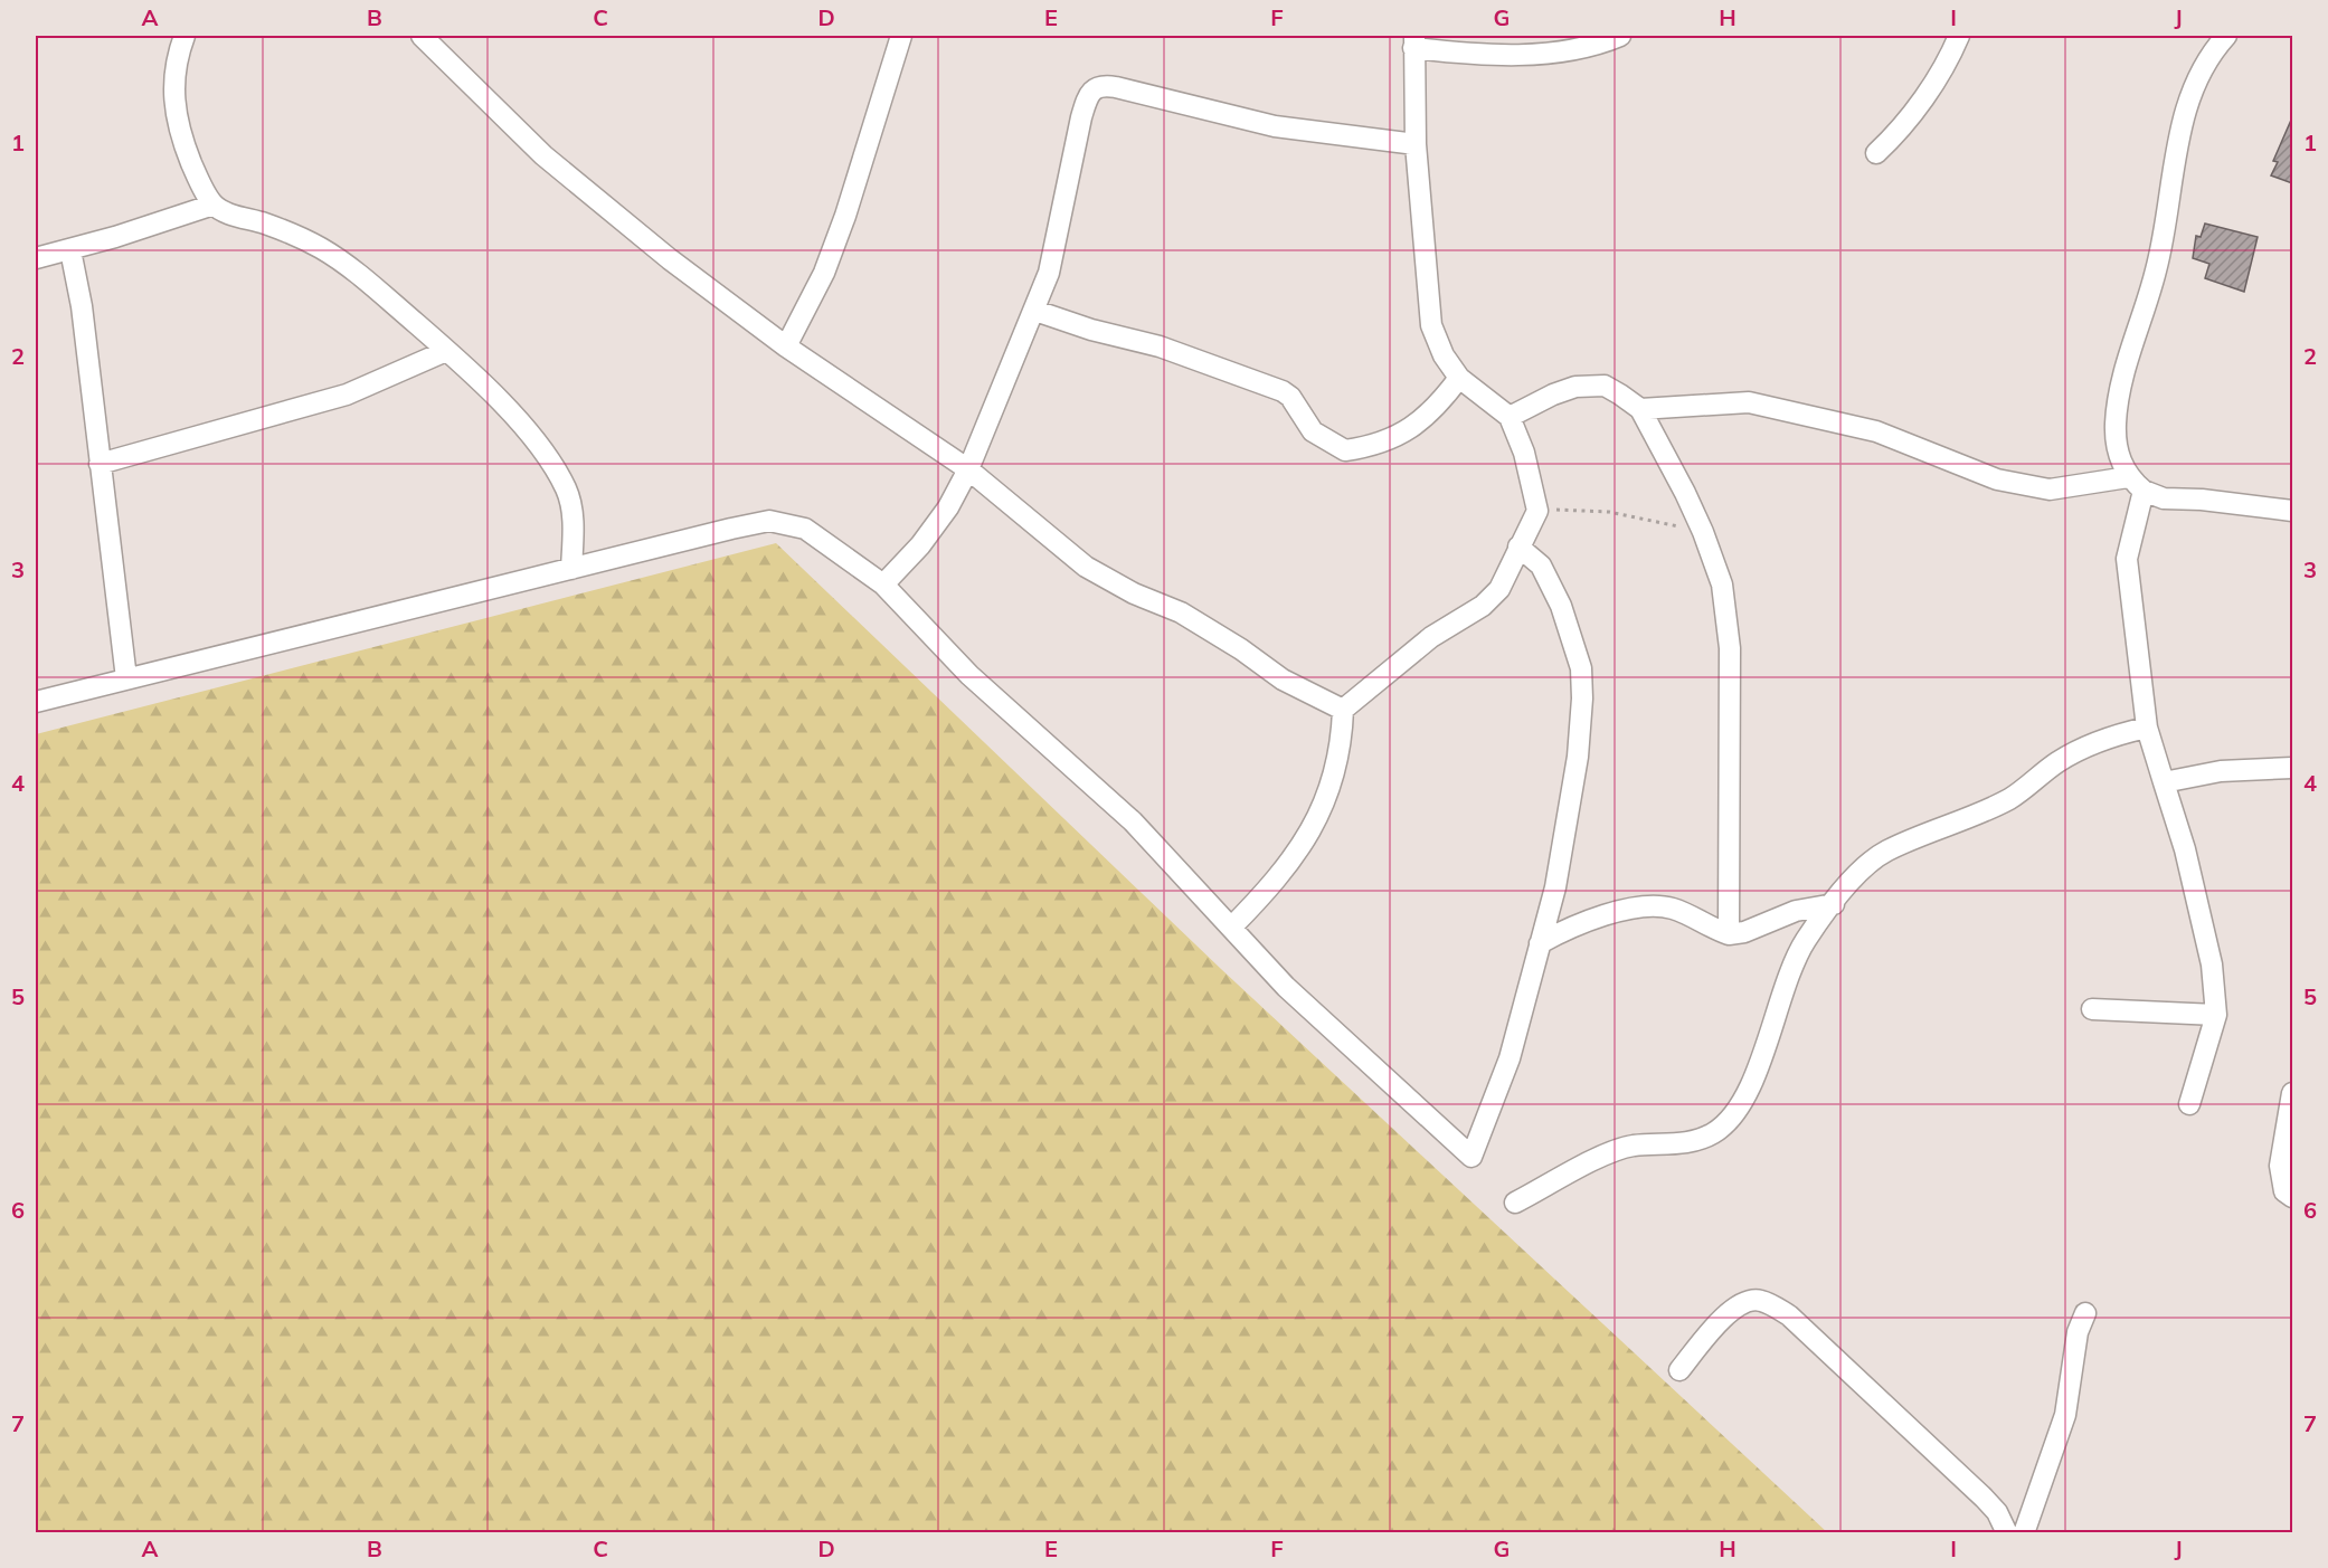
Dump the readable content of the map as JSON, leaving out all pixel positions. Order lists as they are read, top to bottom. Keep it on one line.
{"grid":{"columns":["A","B","C","D","E","F","G","H","I","J"],"rows":["1","2","3","4","5","6","7"]}}
